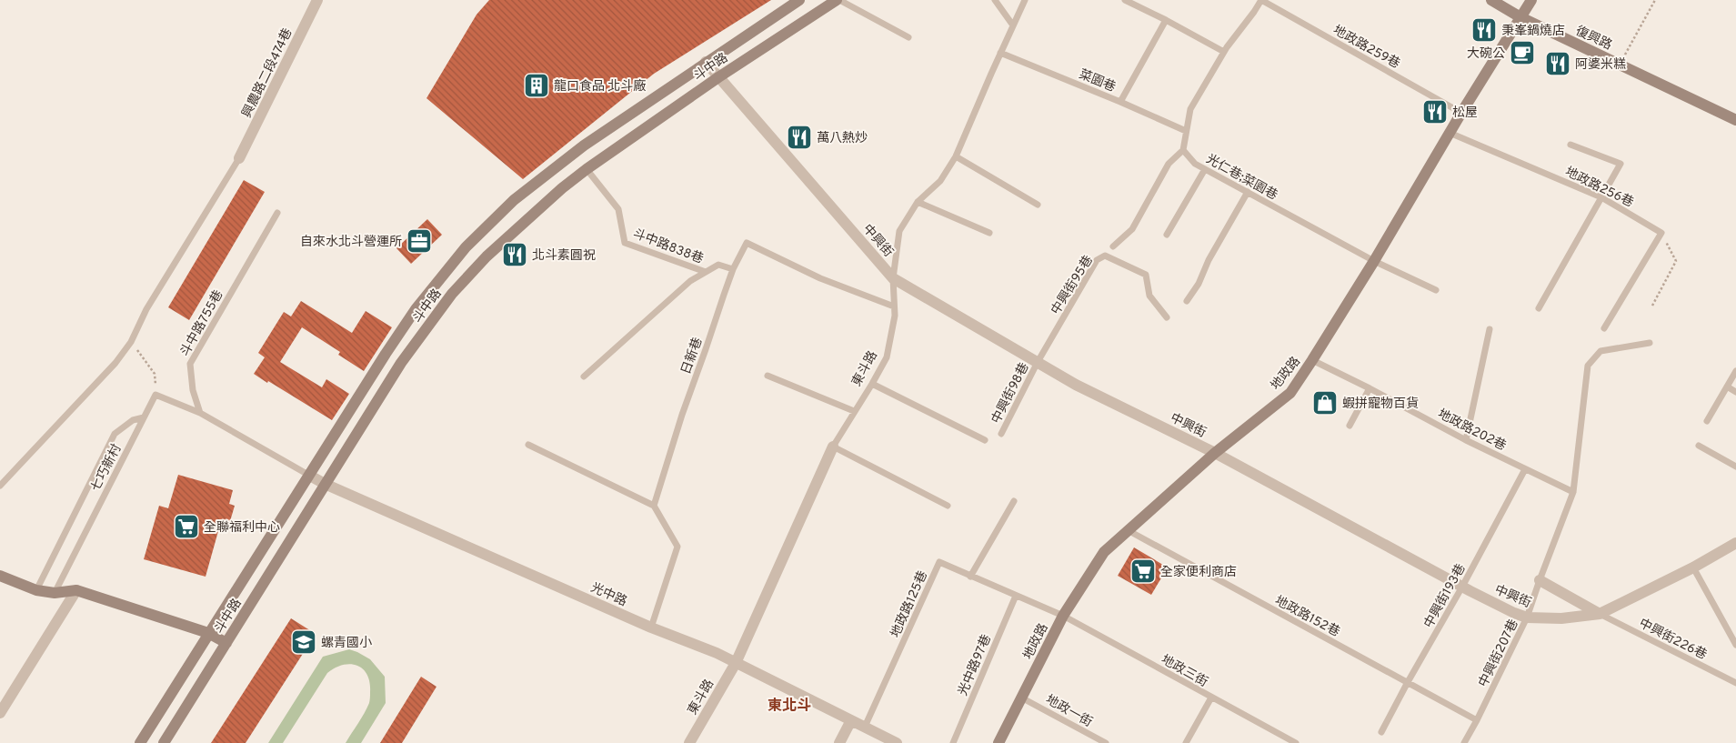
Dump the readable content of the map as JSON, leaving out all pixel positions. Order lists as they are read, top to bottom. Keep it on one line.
{"streets":{"main road":["復興路","斗中路","地政路"],"street":["興農路二段474巷","中興街","東斗路","光中路"],"lane":["地政路259巷","菜園巷","光仁巷;菜園巷","地政路256巷","斗中路838巷","中興街95巷","斗中路755巷","日新巷","中興街98巷","地政路202巷","七巧新村","中興街193巷","地政路125巷","地政路152巷","中興街226巷","中興街207巷","光中路97巷","地政三街","地政一街"]},"crossings":[["復興路","地政路"],["地政路259巷","地政路"],["斗中路","中興街"],["斗中路","斗中路838巷"],["斗中路","光中路"],["菜園巷","東斗路"],["光仁巷;菜園巷","地政路"],["地政路256巷","地政路"],["中興街","中興街95巷"],["中興街","東斗路"],["中興街","地政路"],["中興街","中興街98巷"],["中興街","中興街193巷"],["中興街","中興街226巷"],["中興街","中興街207巷"],["斗中路838巷","日新巷"],["中興街95巷","中興街98巷"],["日新巷","東斗路"],["東斗路","光中路"],["地政路","地政路202巷"],["地政路","地政路125巷"],["地政路","地政路152巷"],["地政路","地政三街"],["地政路","地政一街"],["地政路202巷","中興街193巷"],["地政路202巷","中興街207巷"],["光中路","地政路125巷"],["中興街193巷","地政路152巷"],["地政路125巷","光中路97巷"],["地政路125巷","地政三街"],["地政路152巷","中興街207巷"]],"districts":["東北斗"],"places":{"restaurant":["秉峯鍋燒店","阿婆米糕","松屋","萬八熱炒","北斗素圓祝"],"cafe":["大碗公"],"building":["龍口食品 北斗廠"],"office":["自來水北斗營運所"],"shop":["蝦拼寵物百貨"],"supermarket":["全聯福利中心","全家便利商店"],"school or university":["螺青國小"]}}
